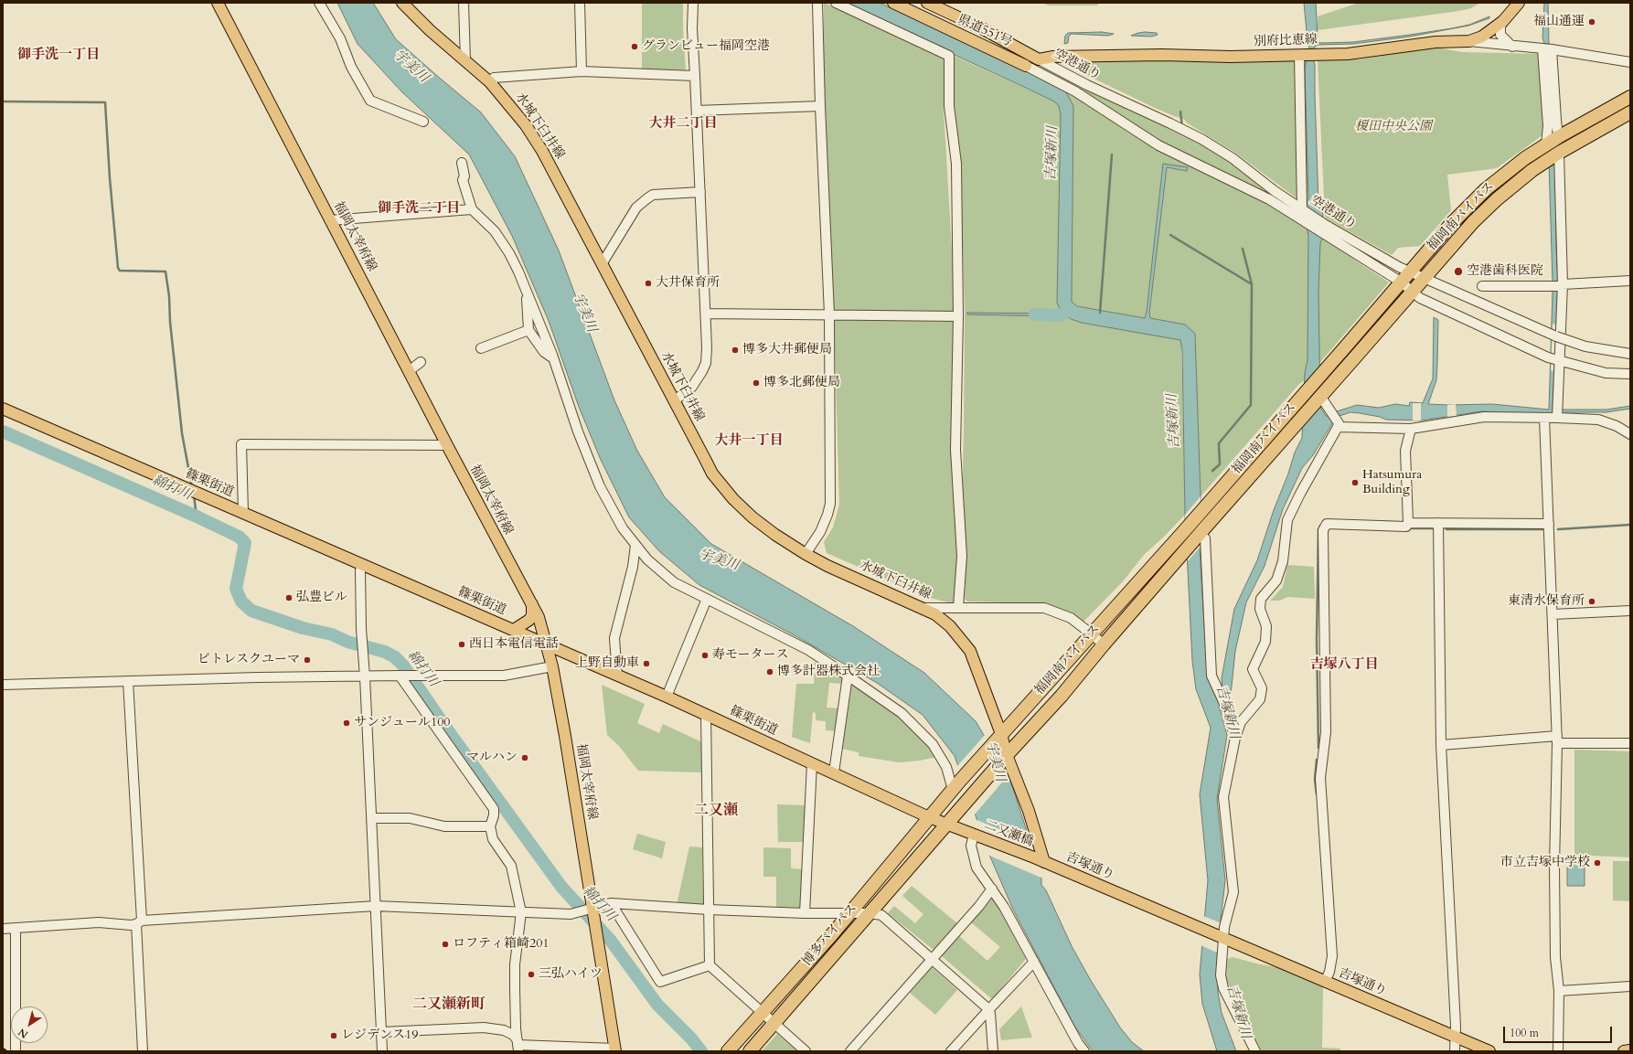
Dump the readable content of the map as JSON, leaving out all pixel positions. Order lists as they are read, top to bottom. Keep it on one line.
{"streets":{"highway":["福岡南バイパス","博多バイパス"],"main road":["県道551号","別府比恵線","水城下臼井線","福岡太宰府線","篠栗街道","二又瀬橋","吉塚通り"],"street":["空港通り"]},"crossings":[["別府比恵線","空港通り"],["空港通り","福岡南バイパス"],["水城下臼井線","福岡南バイパス"],["水城下臼井線","吉塚通り"],["福岡南バイパス","篠栗街道"],["福岡南バイパス","博多バイパス"],["福岡太宰府線","篠栗街道"],["篠栗街道","博多バイパス"],["二又瀬橋","吉塚通り"]],"districts":["御手洗一丁目","大井二丁目","御手洗二丁目","大井一丁目","吉塚八丁目","二又瀬","二又瀬新町"],"water":["宇美川","吉塚新川","綿打川"],"parks":["榎田中央公園"],"places":["福山通運","グランビュー福岡空港","空港歯科医院","大井保育所","博多大井郵便局","博多北郵便局","Hatsumura Building","弘豊ビル","東清水保育所","西日本電信電話","寿モータース","ピトレスクユーマ","上野自動車","博多計器株式会社","サンジュール100","マルハン","市立吉塚中学校","ロフティ箱崎201","三弘ハイツ","レジデンス19"],"scale_bar":"100 m","north":"bottom left"}
